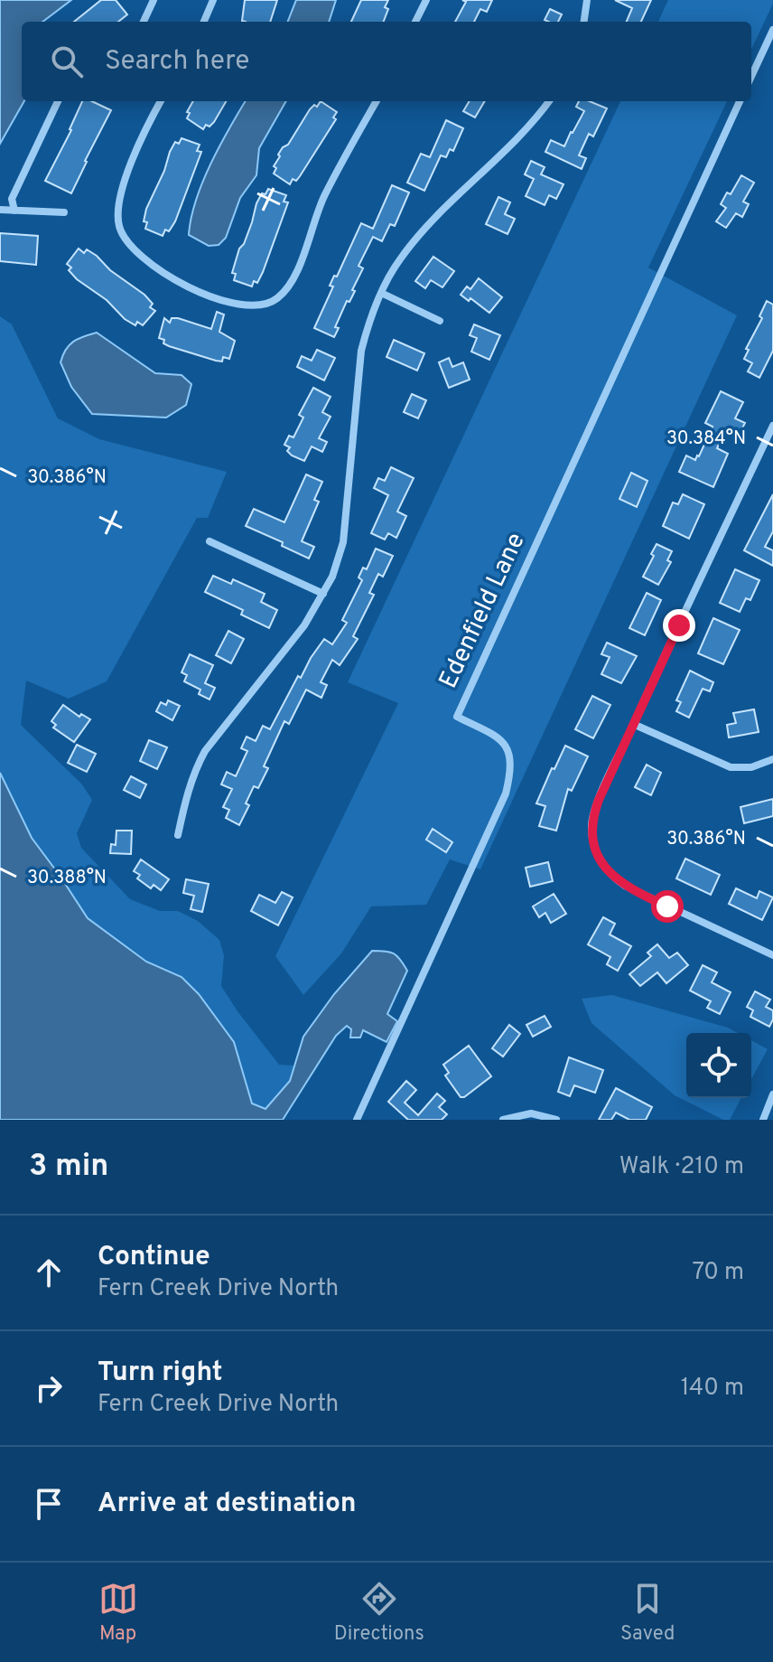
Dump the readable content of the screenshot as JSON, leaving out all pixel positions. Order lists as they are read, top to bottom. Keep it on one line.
{"streets":{"street":["Edenfield Lane"]},"page":{"search":"Search here","heading":["3 min","Walk · 210 m"],"list":[["Continue","Fern Creek Drive North","70 m"],["Turn right","Fern Creek Drive North","140 m"],"Arrive at destination"],"nav":["Map","Directions","Saved"]},"coordinates":["30.384°N","30.386°N","30.388°N"]}
